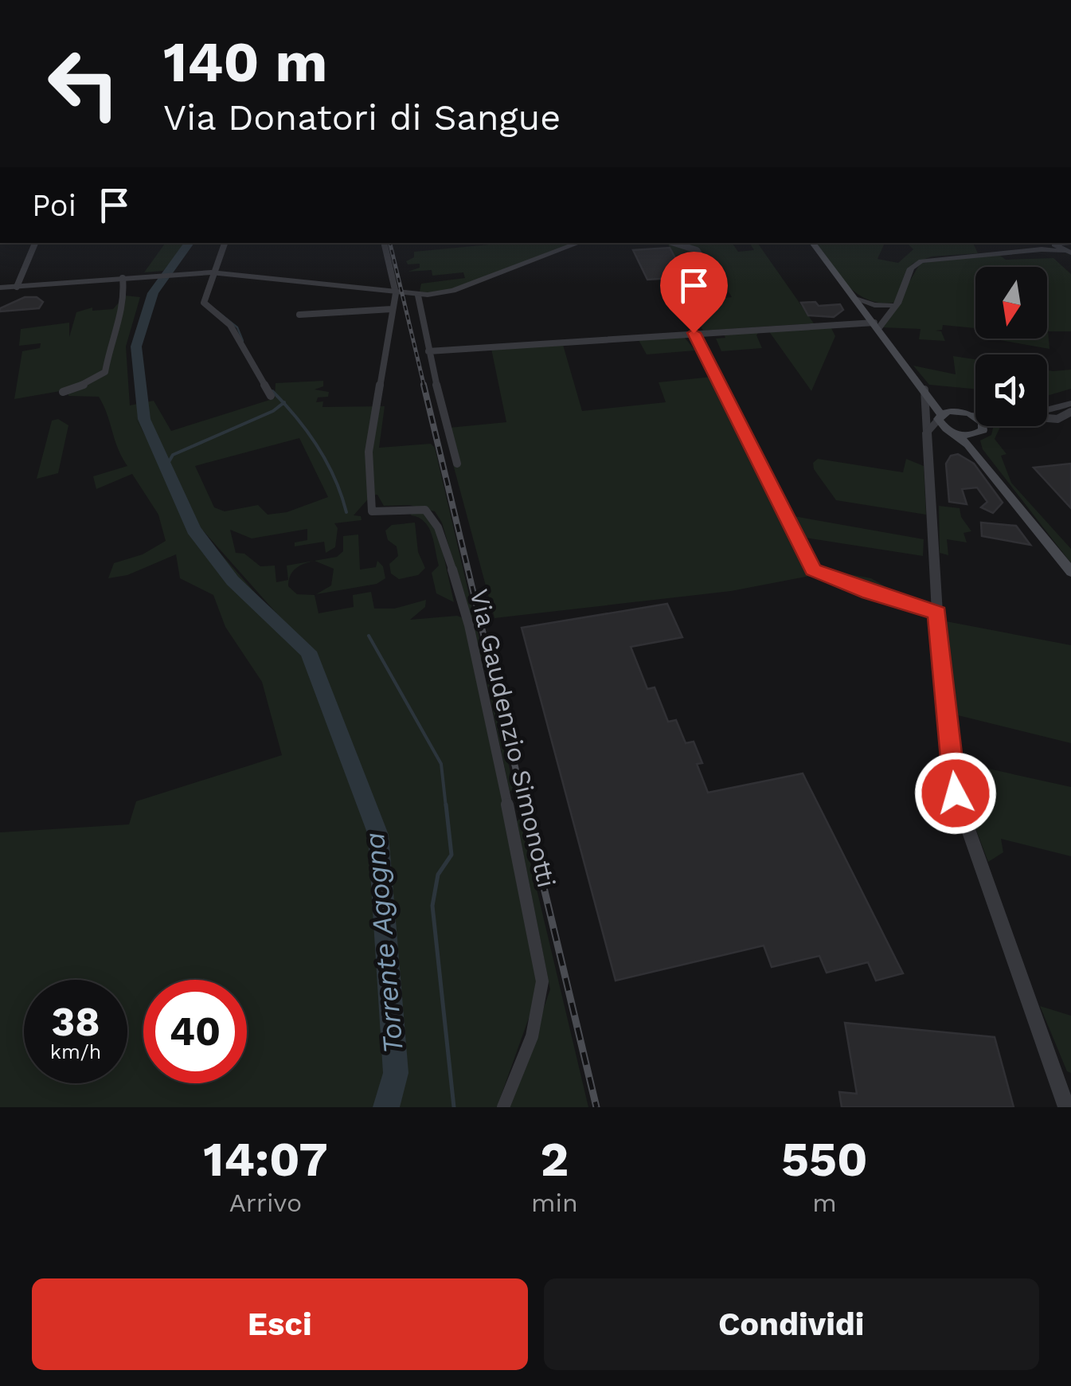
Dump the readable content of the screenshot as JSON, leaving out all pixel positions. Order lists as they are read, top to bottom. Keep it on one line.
{"streets":{"street":["Via Gaudenzio Simonotti"]},"water":["Torrente Agogna"],"north":"bottom","page":{"turn":["140 m","Via Donatori di Sangue"],"then":"Poi","speed":"38 km/h","limit":"40","eta":["14:07","Arrivo","2","min","550","m"],"buttons":["Esci","Condividi"]}}
